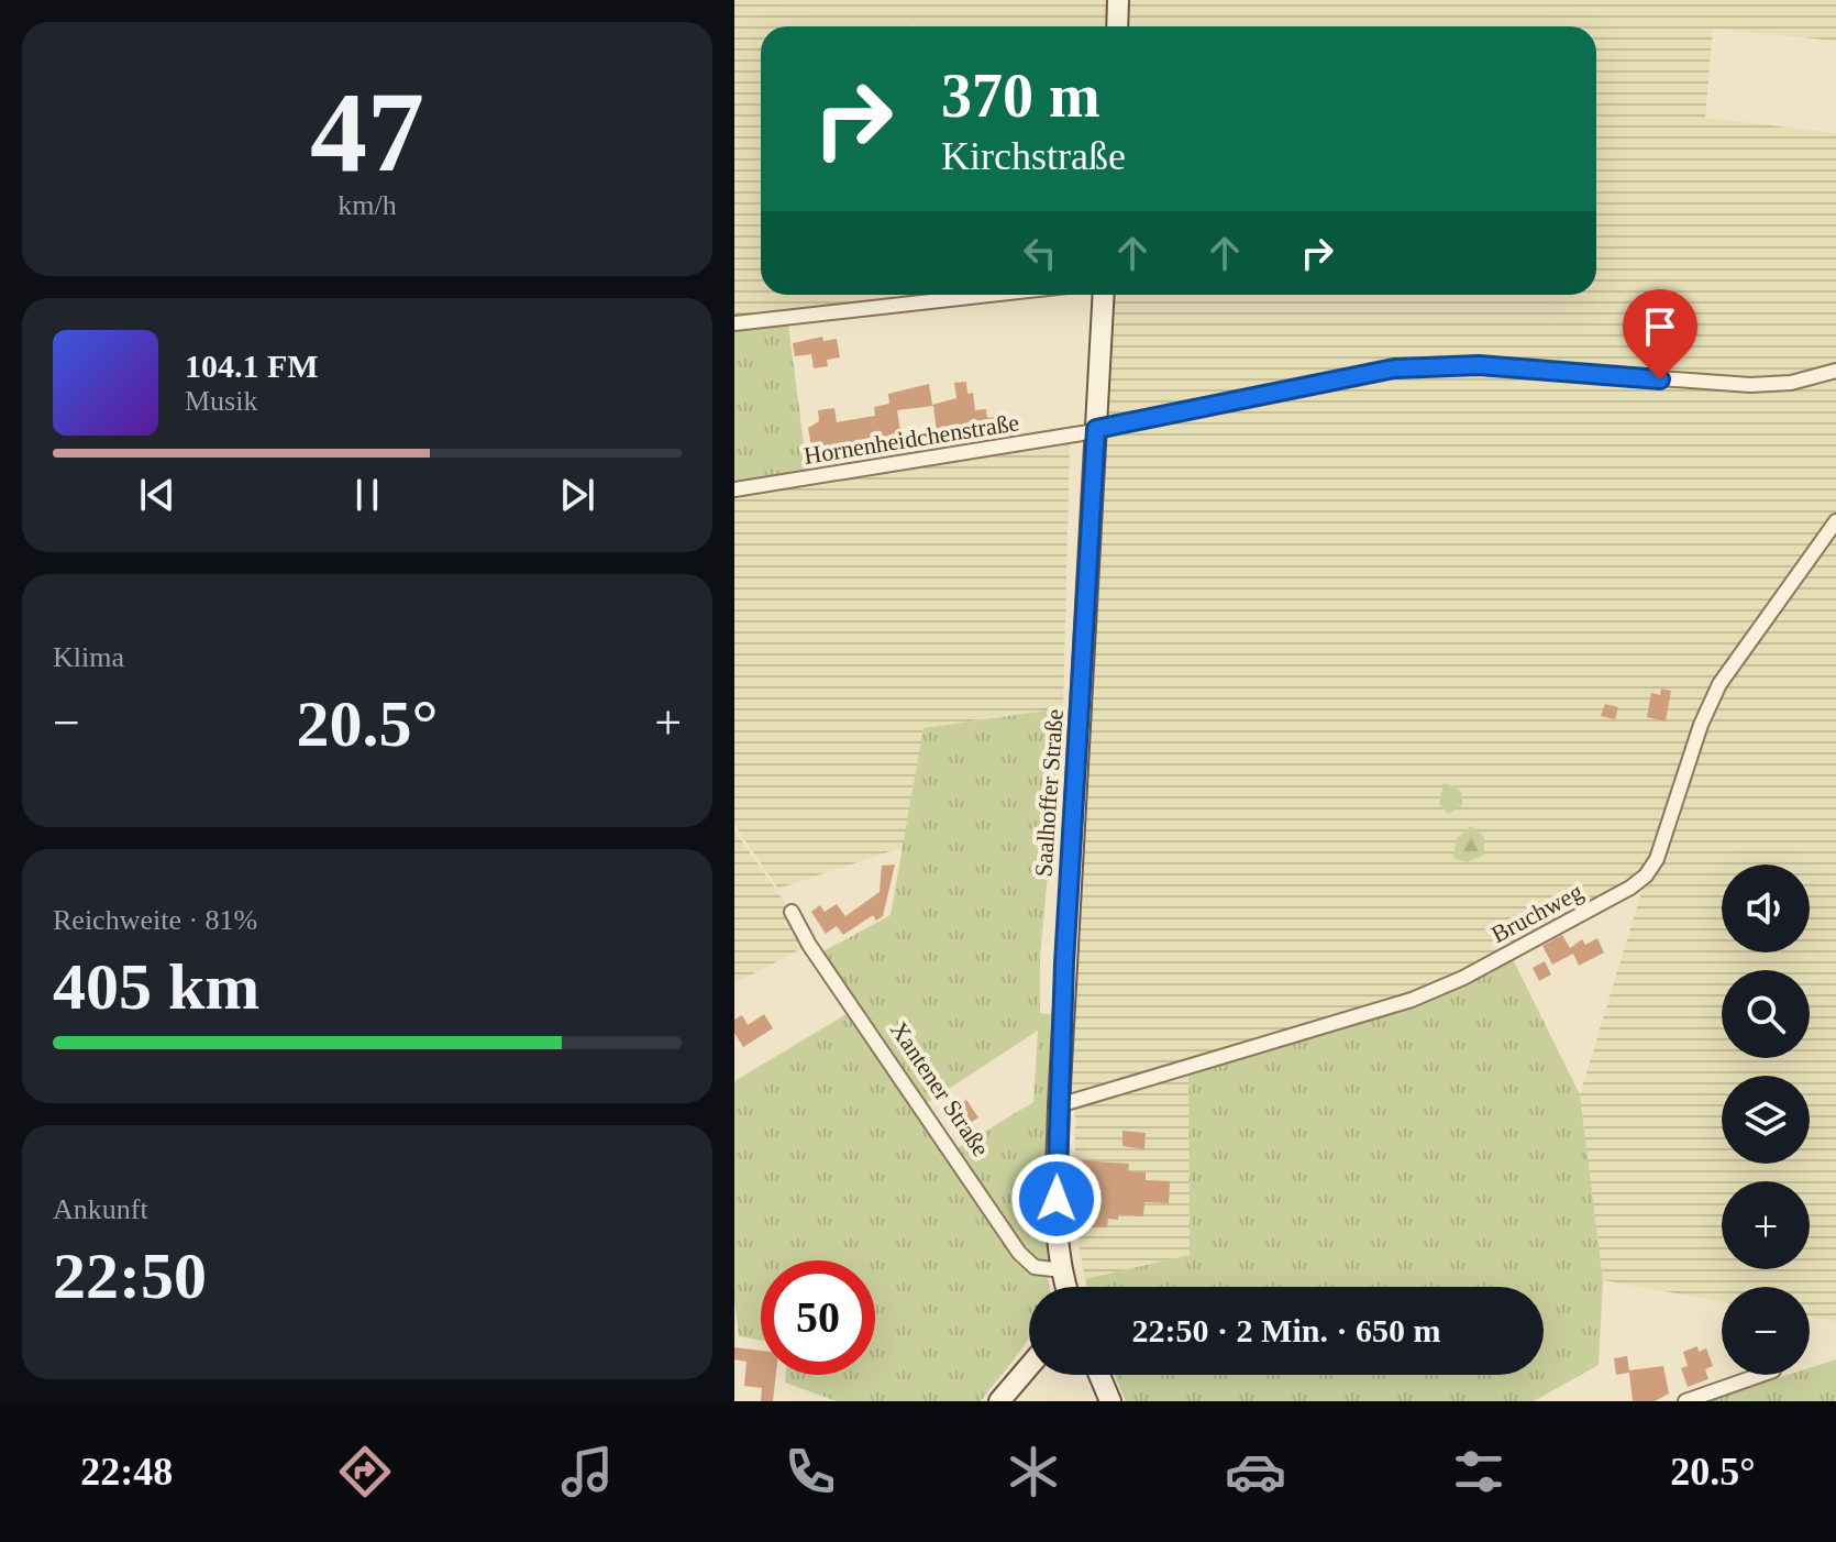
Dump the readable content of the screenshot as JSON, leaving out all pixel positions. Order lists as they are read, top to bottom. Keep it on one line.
{"streets":{"main road":["Saalhoffer Straße"],"street":["Hornenheidchenstraße","Bruchweg","Xantener Straße"]},"crossings":[["Hornenheidchenstraße","Saalhoffer Straße"],["Saalhoffer Straße","Bruchweg"],["Saalhoffer Straße","Xantener Straße"]],"page":{"tile":[["47","km/h"],"Klima",["Reichweite · 81%","405 km"],["Ankunft","22:50"]],"turn":["370 m","Kirchstraße"],"song":["104.1 FM","Musik"],"heat":["−","20.5°","+"],"map_buttons":["+","−"],"limit":"50","trip":"22:50 · 2 Min. · 650 m","tabs":["22:48","20.5°"]}}
